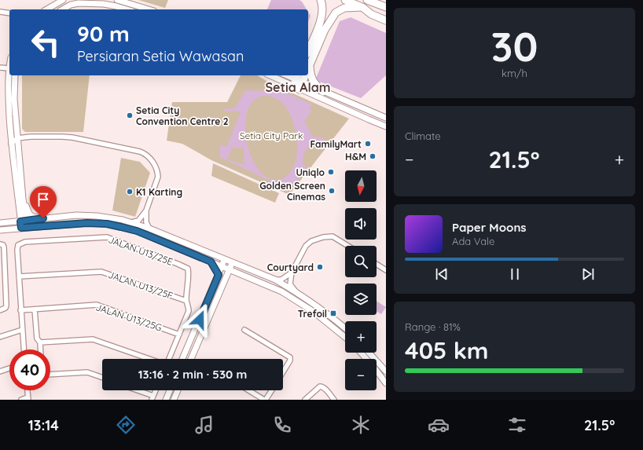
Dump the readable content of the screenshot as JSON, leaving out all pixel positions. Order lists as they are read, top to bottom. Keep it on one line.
{"streets":{"street":["JALAN U13/25E","JALAN U13/25F","JALAN U13/25G"]},"crossings":[["JALAN U13/25E","JALAN U13/25F"]],"districts":["Setia Alam"],"parks":["Setia City Park"],"places":{"other":["Setia City Convention Centre 2","FamilyMart","H&M","Uniqlo","Golden Screen Cinemas","K1 Karting","Courtyard"],"transit":["Trefoil"]},"north":"bottom","page":{"tile":[["30","km/h"],"Climate",["Range · 81%","405 km"]],"turn":["90 m","Persiaran Setia Wawasan"],"heat":["−","21.5°","+"],"map_buttons":["+","−"],"song":["Paper Moons","Ada Vale"],"limit":"40","trip":"13:16 · 2 min · 530 m","tabs":["13:14","21.5°"]}}
